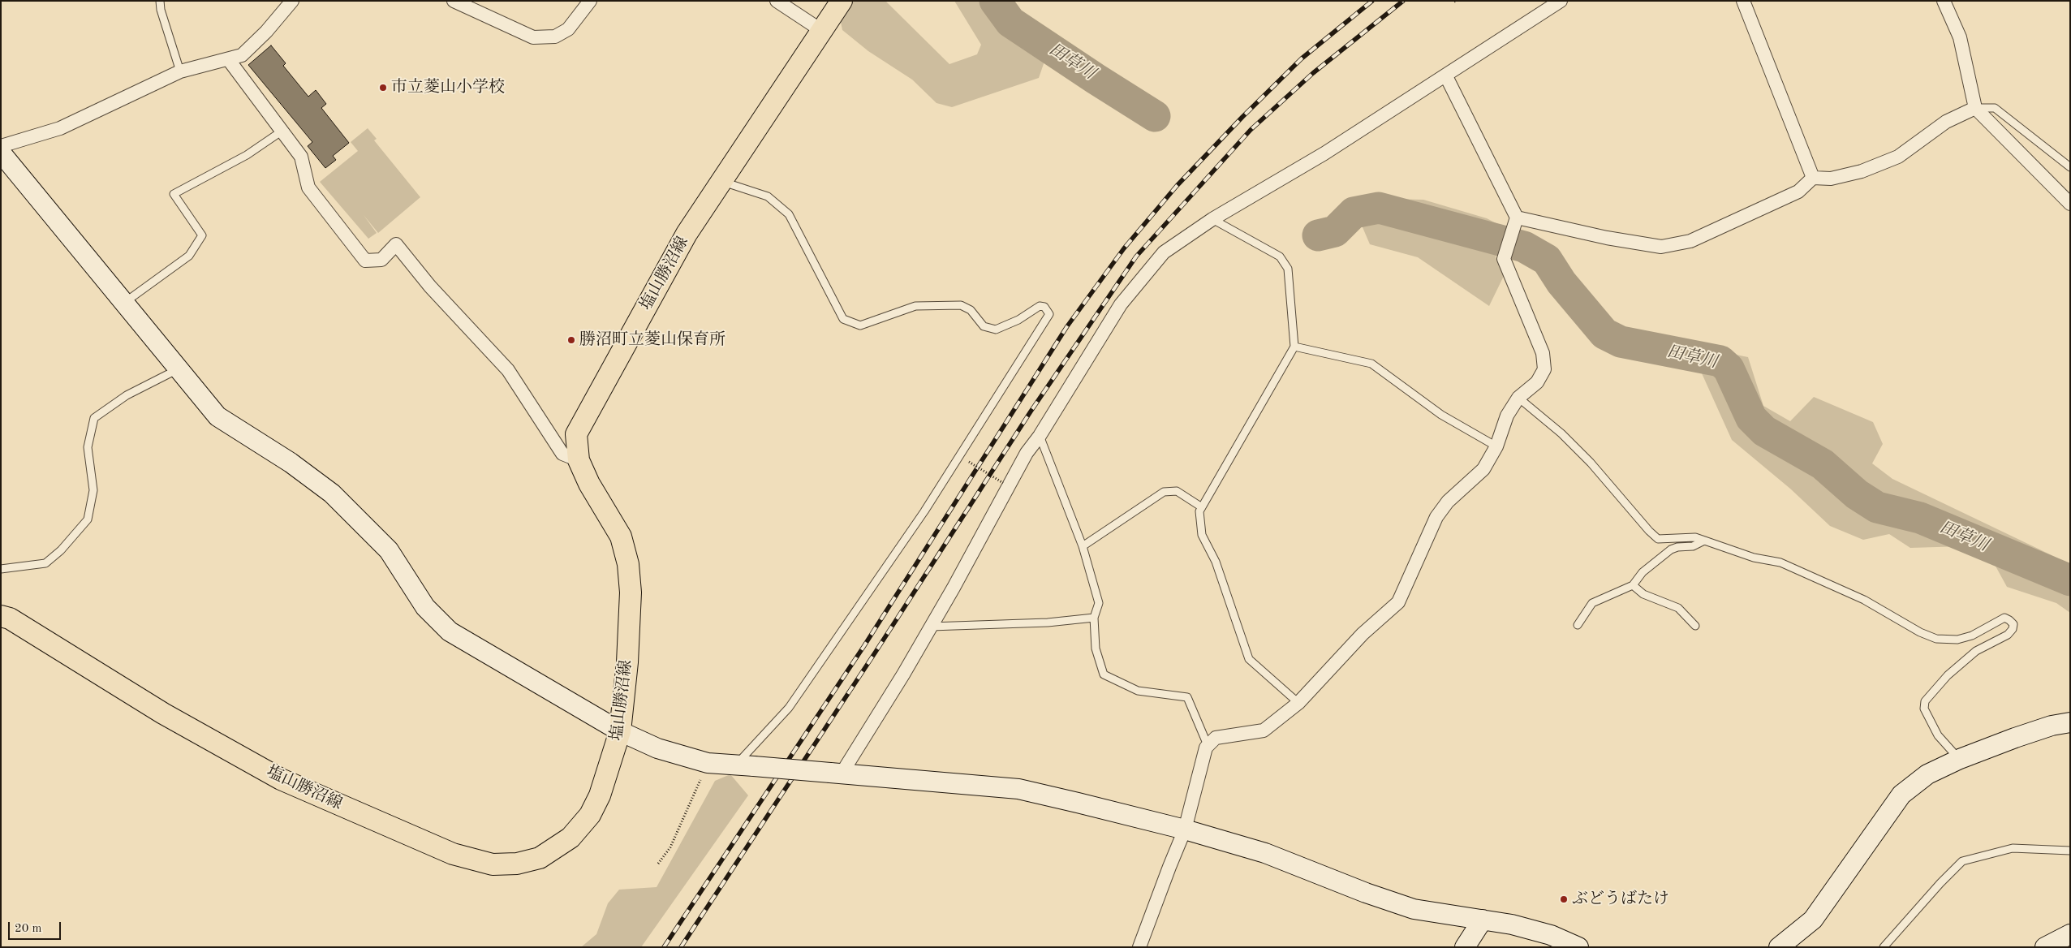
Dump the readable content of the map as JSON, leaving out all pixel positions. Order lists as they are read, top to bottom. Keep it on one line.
{"streets":{"main road":["塩山勝沼線"]},"water":["田草川"],"places":["市立菱山小学校","勝沼町立菱山保育所","ぶどうばたけ"],"scale_bar":"20 m"}
